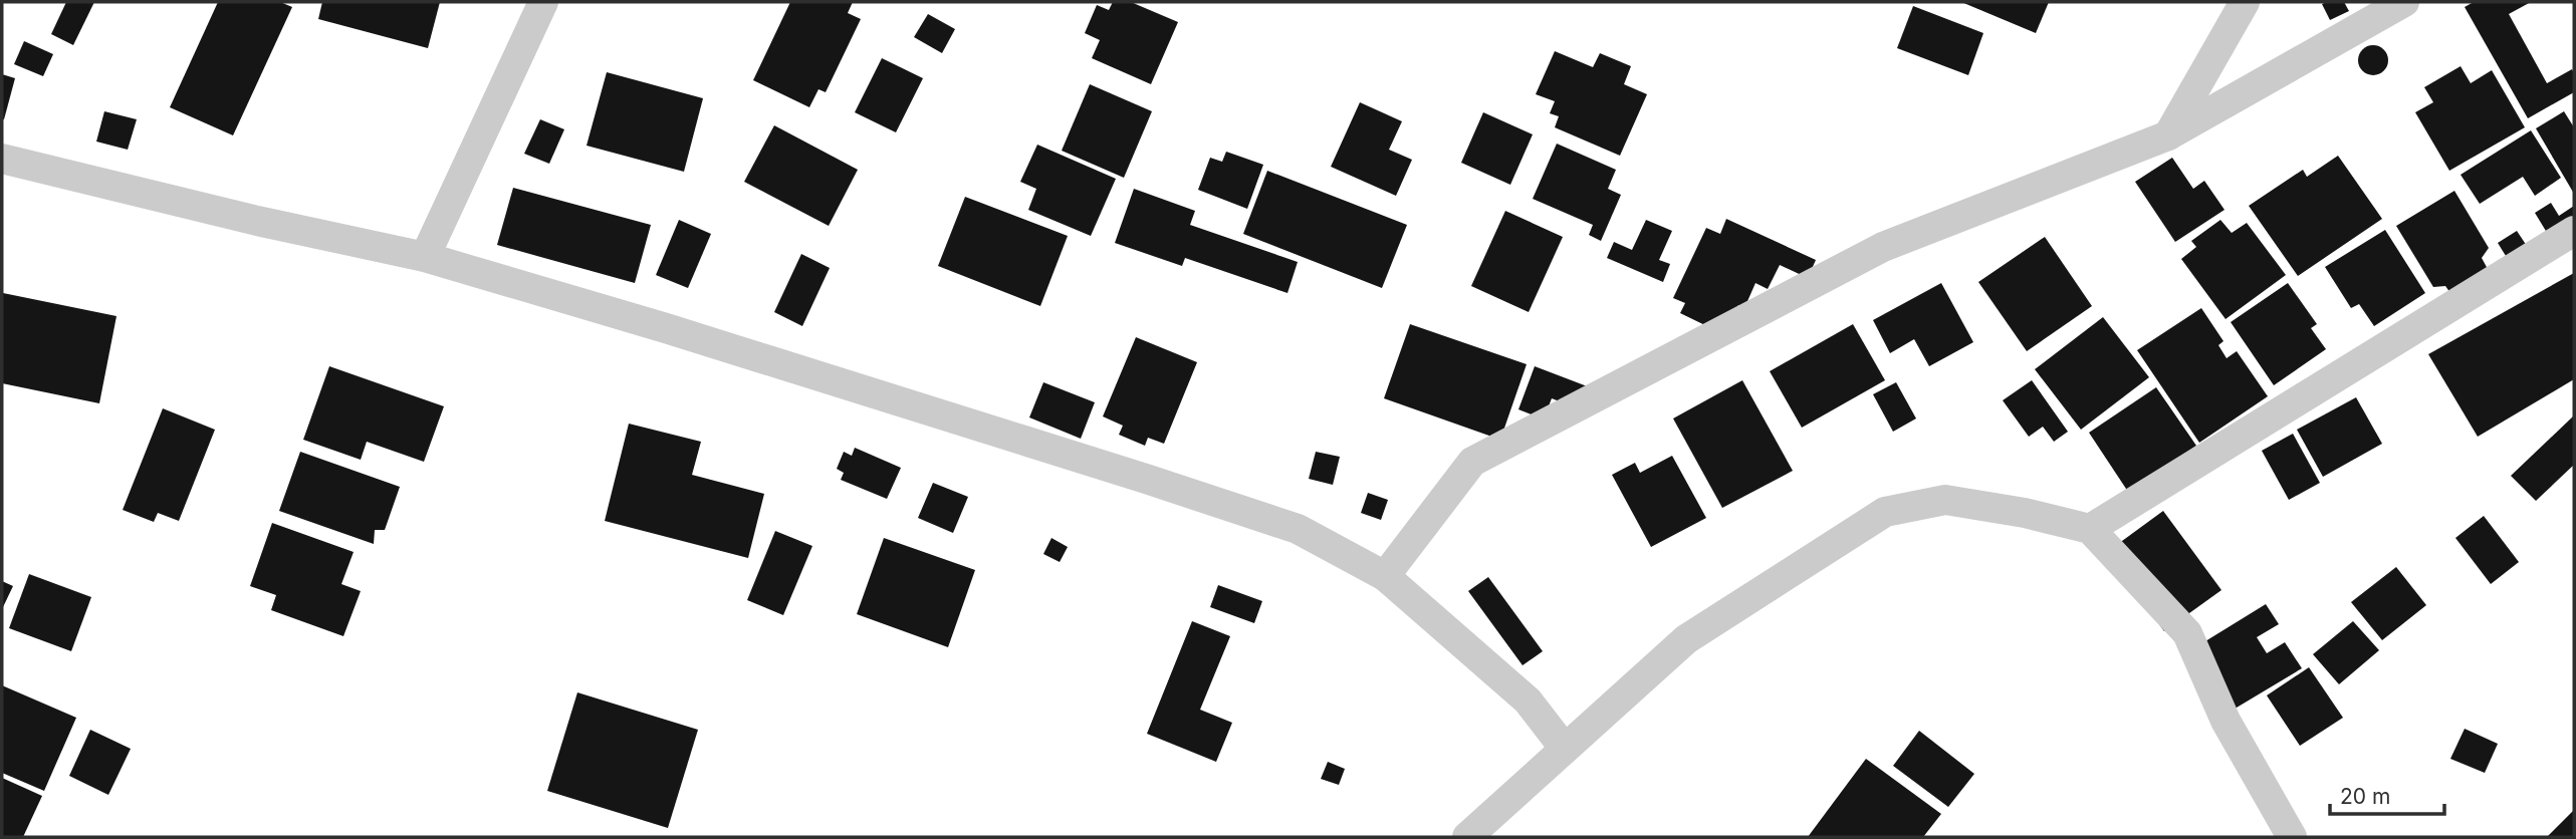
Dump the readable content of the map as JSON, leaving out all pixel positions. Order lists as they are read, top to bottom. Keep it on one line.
{"scale_bar":"20 m"}
